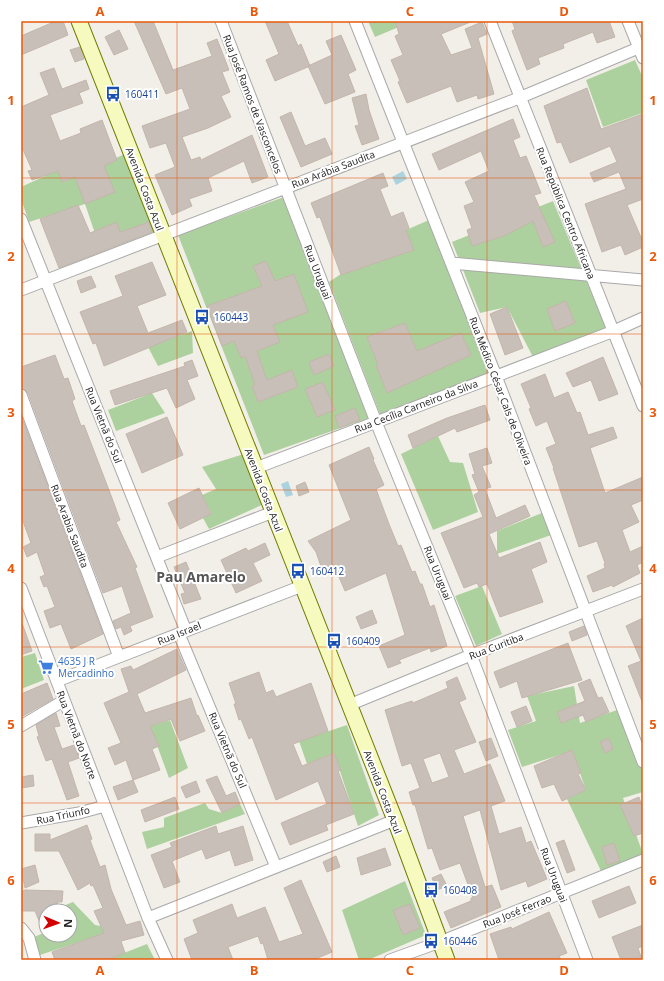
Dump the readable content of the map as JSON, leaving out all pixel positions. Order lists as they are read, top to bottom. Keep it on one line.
{"streets":{"street":["Rua José Ramos de Vasconcelos","Rua Arábia Saudita","Avenida Costa Azul","Rua República Centro Africana","Rua Uruguai","Rua Médico César Cals de Oliveira","Rua Cecília Carneiro da Silva","Rua Vietnã do Sul","Rua Arabia Saudita","Rua Israel","Rua Curitiba","Rua Vietnã do Norte","Rua Triunfo","Rua José Ferrao"]},"crossings":[["Rua José Ramos de Vasconcelos","Rua Arábia Saudita"],["Rua José Ramos de Vasconcelos","Rua Uruguai"],["Rua Arábia Saudita","Avenida Costa Azul"],["Rua Arábia Saudita","Rua República Centro Africana"],["Rua Arábia Saudita","Rua Uruguai"],["Rua Arábia Saudita","Rua Médico César Cals de Oliveira"],["Rua Arábia Saudita","Rua Vietnã do Sul"],["Avenida Costa Azul","Rua Cecília Carneiro da Silva"],["Avenida Costa Azul","Rua Israel"],["Avenida Costa Azul","Rua Curitiba"],["Avenida Costa Azul","Rua José Ferrao"],["Rua República Centro Africana","Rua Cecília Carneiro da Silva"],["Rua Uruguai","Rua Cecília Carneiro da Silva"],["Rua Uruguai","Rua Curitiba"],["Rua Uruguai","Rua José Ferrao"],["Rua Médico César Cals de Oliveira","Rua Cecília Carneiro da Silva"],["Rua Médico César Cals de Oliveira","Rua Curitiba"],["Rua Vietnã do Sul","Rua Israel"],["Rua Arabia Saudita","Rua Israel"],["Rua Israel","Rua Vietnã do Norte"],["Rua Vietnã do Norte","Rua Triunfo"]],"districts":["Pau Amarelo"],"places":{"bus stop":["160411","160443","160412","160409","160408","160446"],"supermarket":["4635 J R Mercadinho"]},"north":"right","grid":{"columns":["A","B","C","D"],"rows":["1","2","3","4","5","6"]}}
